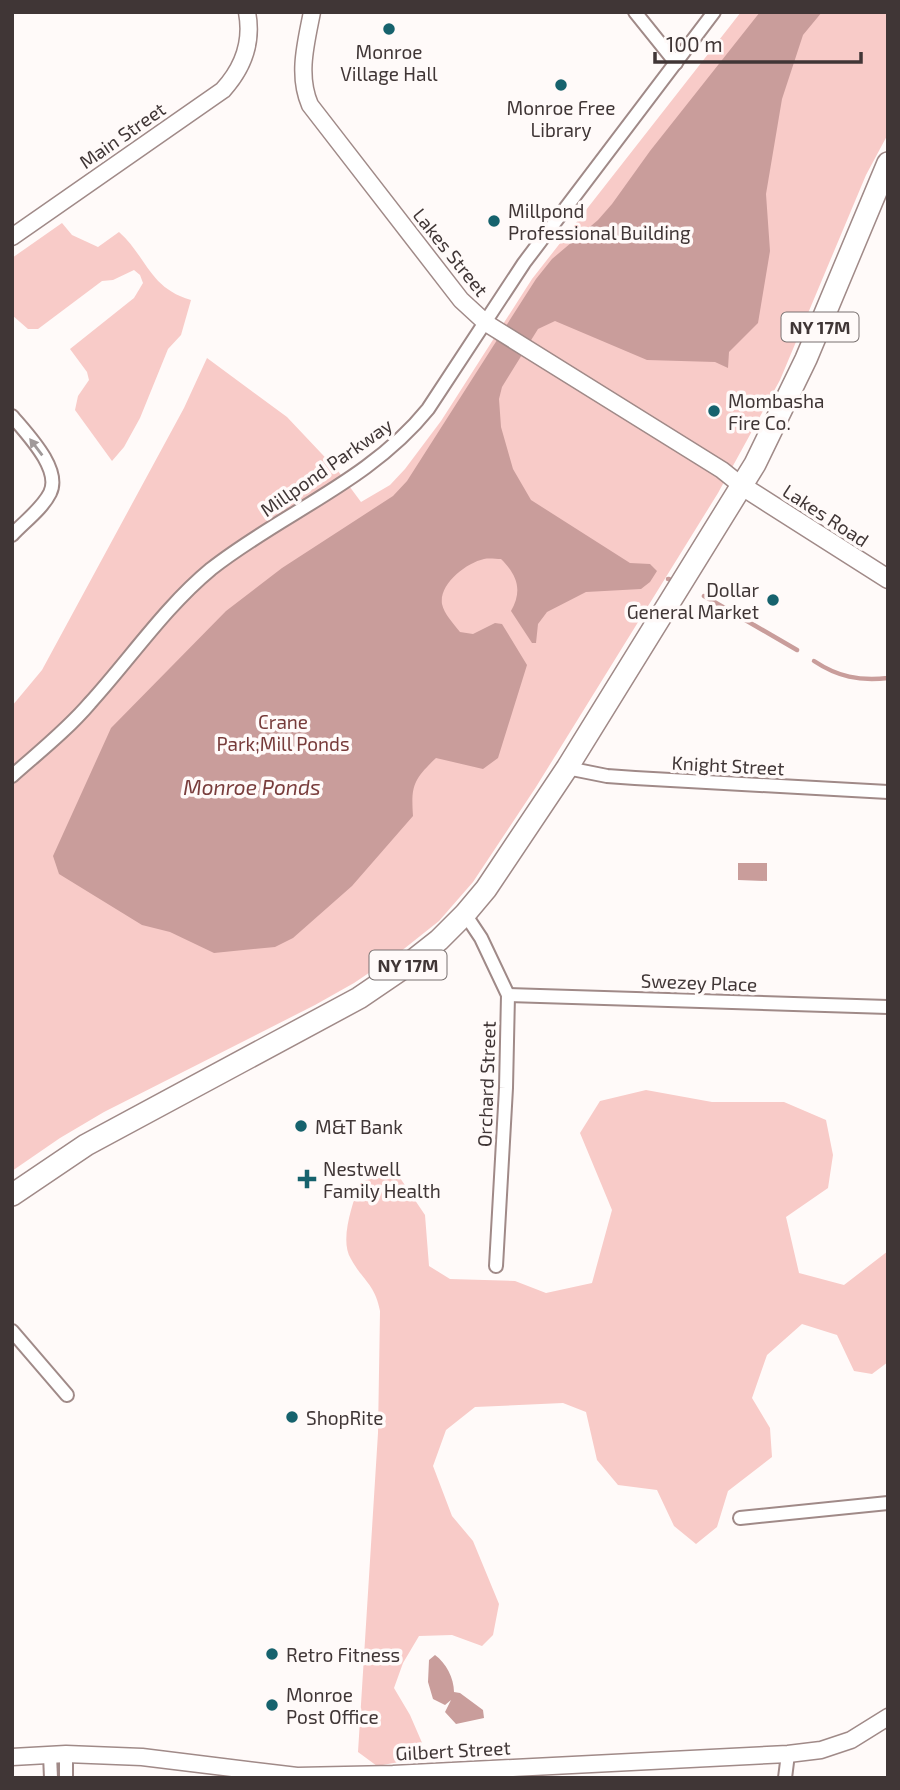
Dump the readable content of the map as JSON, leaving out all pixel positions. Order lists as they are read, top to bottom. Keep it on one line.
{"streets":{"main road":["NY 17M","Lakes Road"],"street":["Main Street","Lakes Street","Millpond Parkway","Knight Street","Swezey Place","Orchard Street","Gilbert Street"]},"crossings":[["Lakes Street","NY 17M"],["Lakes Street","Millpond Parkway"],["Lakes Street","Lakes Road"],["NY 17M","Lakes Road"],["NY 17M","Knight Street"],["NY 17M","Orchard Street"],["Swezey Place","Orchard Street"]],"water":["Monroe Ponds"],"parks":["Crane Park;Mill Ponds"],"places":{"other":["Monroe Village Hall","Monroe Free Library","Millpond Professional Building","Mombasha Fire Co.","Dollar General Market","M&T Bank","ShopRite","Retro Fitness","Monroe Post Office"],"health":["Nestwell Family Health"]},"scale_bar":"100 m"}
